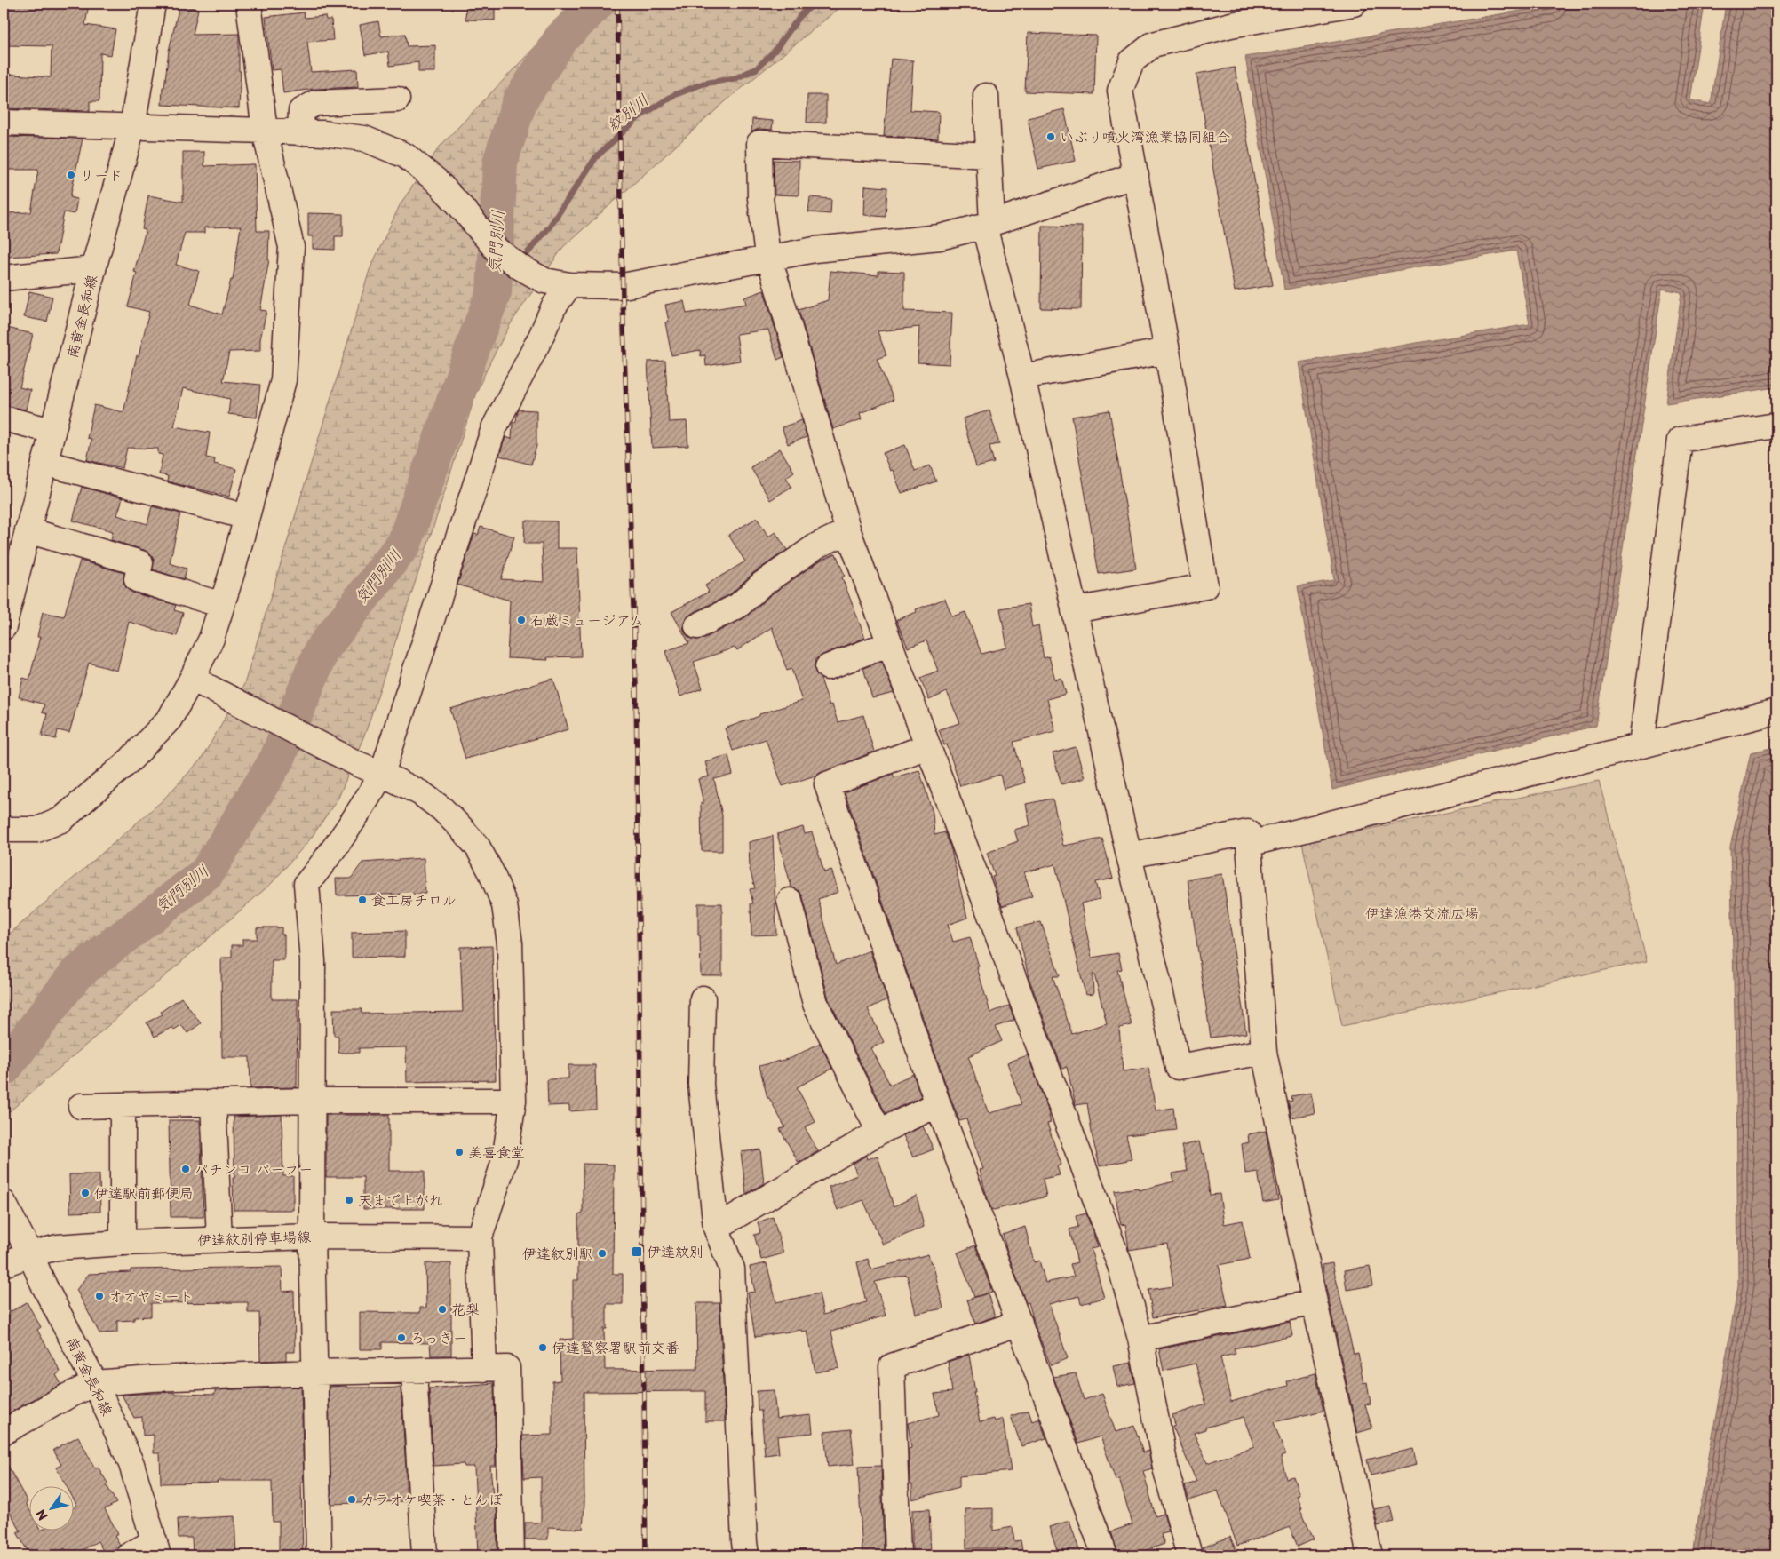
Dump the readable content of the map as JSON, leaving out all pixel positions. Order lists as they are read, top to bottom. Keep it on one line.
{"streets":{"street":["南黄金長和線","伊達紋別停車場線"]},"crossings":[["南黄金長和線","伊達紋別停車場線"]],"water":["紋別川","気門別川"],"parks":["伊達漁港交流広場"],"places":{"other":["いぶり噴火湾漁業協同組合","リード","石蔵ミュージアム","食工房チロル","美喜食堂","パチンコ パーラー","伊達駅前郵便局","天まで上がれ","伊達紋別駅","オオヤミート","花梨","ろっきー","伊達警察署駅前交番","カラオケ喫茶・とんぼ"],"transit":["伊達紋別"]},"north":"bottom left"}
